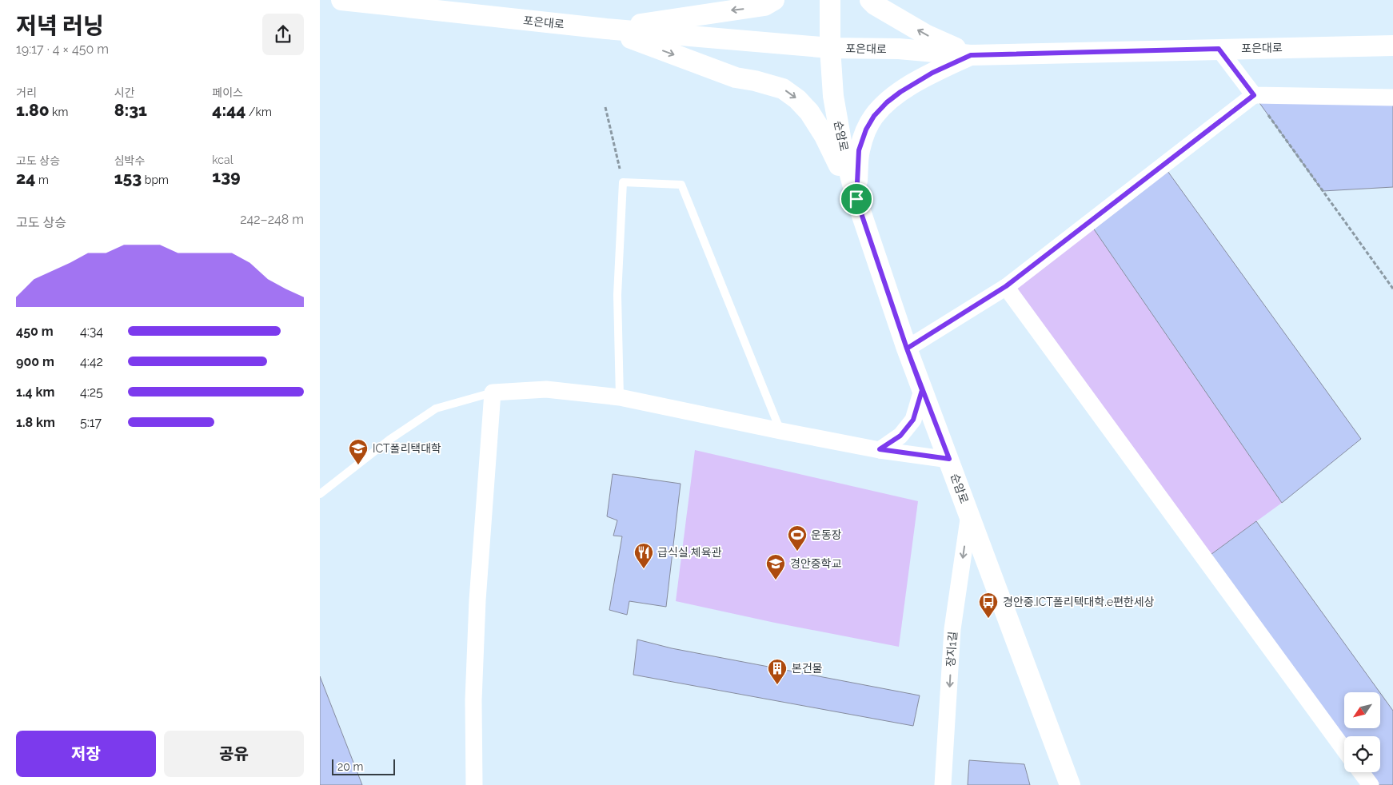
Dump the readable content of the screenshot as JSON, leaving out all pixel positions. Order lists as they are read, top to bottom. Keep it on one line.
{"streets":{"street":["포은대로","순암로","장지1길"]},"crossings":[["포은대로","순암로"],["순암로","장지1길"]],"one_way":["장지1길"],"places":{"school or university":["ICT폴리택대학","경안중학교"],"sports":["운동장"],"restaurant":["급식실,체육관"],"bus stop":["경안중.ICT폴리텍대학.e편한세상"],"building":["본건물"]},"scale_bar":"20 m","north":"bottom left","page":{"heading":["저녁 러닝","19:17 · 4 × 450 m"],"stats":[["거리","1.80 km"],["시간","8:31"],["페이스","4:44 /km"],["고도 상승","24 m"],["심박수","153 bpm"],["kcal","139"]],"chart":["고도 상승","242–248 m"],"list":[{"name":"450 m","note":"4:34"},{"name":"900 m","note":"4:42"},{"name":"1.4 km","note":"4:25"},{"name":"1.8 km","note":"5:17"}],"buttons":["저장","공유"],"scale":"20 m"}}
